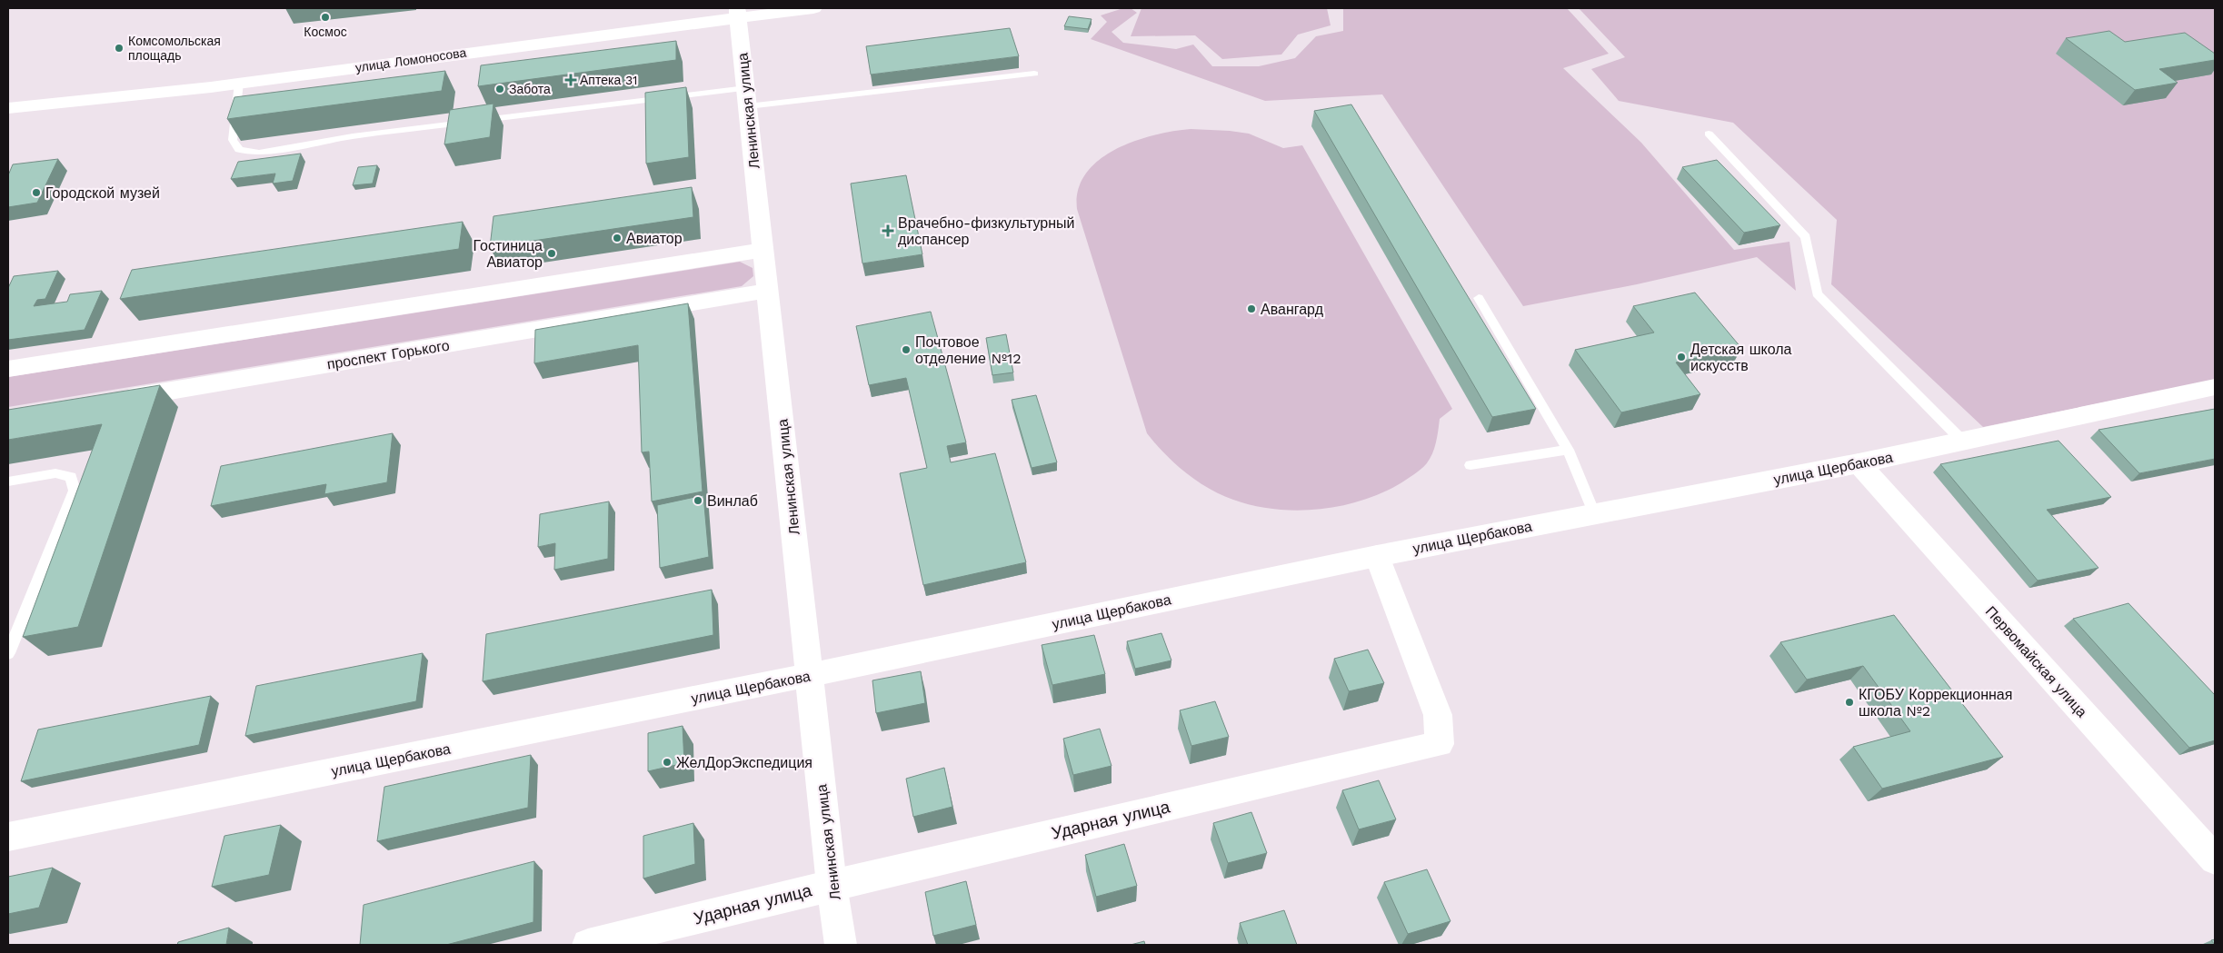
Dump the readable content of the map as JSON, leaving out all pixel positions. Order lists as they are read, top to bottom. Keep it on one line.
{"streets":{"main road":["улица Ломоносова","Ленинская улица","проспект Горького","улица Щербакова","Первомайская улица","Ударная улица"]},"crossings":[["улица Ломоносова","Ленинская улица"],["Ленинская улица","проспект Горького"],["Ленинская улица","улица Щербакова"],["Ленинская улица","Ударная улица"],["улица Щербакова","Первомайская улица"],["улица Щербакова","Ударная улица"]],"places":{"other":["Космос","Комсомольская площадь","Забота","Городской музей","Авиатор","Гостиница Авиатор","Авангард","Почтовое отделение №12","Детская школа искусств","Винлаб","КГОБУ Коррекционная школа №2","ЖелДорЭкспедиция"],"health":["Аптека 31","Врачебно-физкультурный диспансер"]}}
